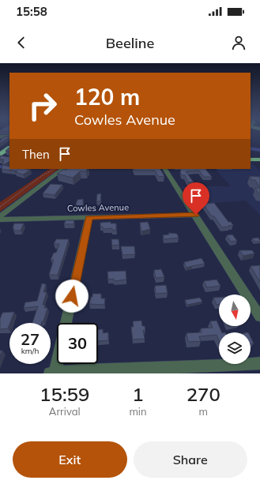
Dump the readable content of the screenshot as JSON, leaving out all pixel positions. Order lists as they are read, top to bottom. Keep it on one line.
{"streets":{"street":["Cowles Avenue"]},"north":"bottom","page":{"status":"15:58","header":"Beeline","turn":["120 m","Cowles Avenue"],"then":"Then","speed":"27 km/h","limit":"30","eta":["15:59","Arrival","1","min","270","m"],"buttons":["Exit","Share"]}}
